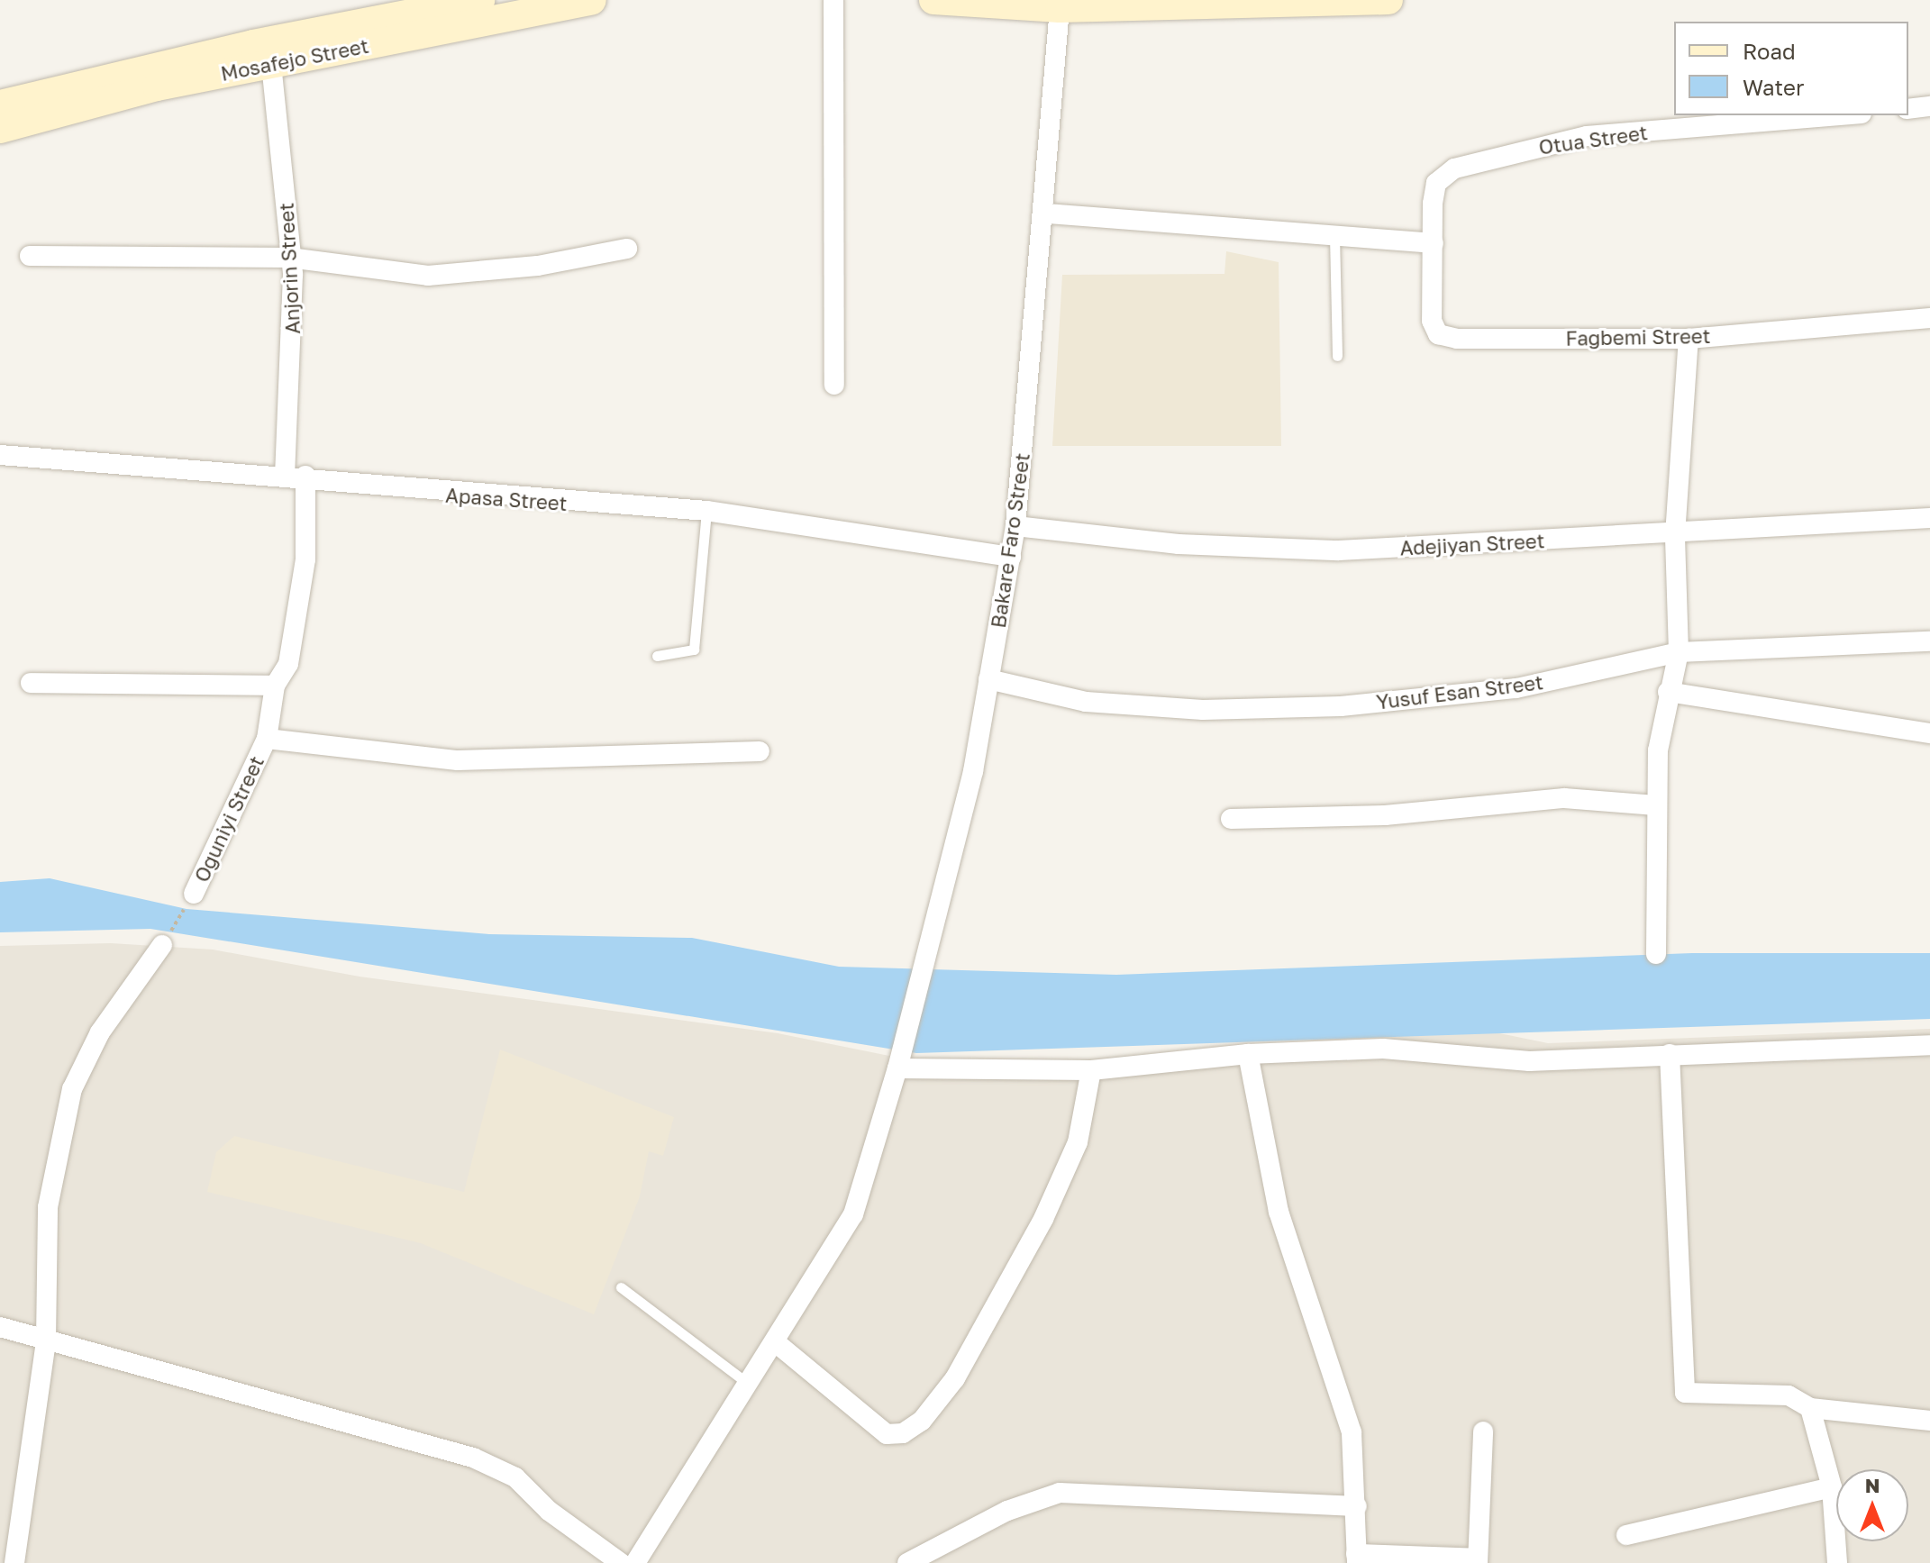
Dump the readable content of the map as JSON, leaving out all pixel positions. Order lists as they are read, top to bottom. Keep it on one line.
{"streets":{"main road":["Mosafejo Street"],"street":["Otua Street","Anjorin Street","Fagbemi Street","Apasa Street","Bakare Faro Street","Adejiyan Street","Yusuf Esan Street","Oguniyi Street"]},"crossings":[["Mosafejo Street","Anjorin Street"],["Otua Street","Fagbemi Street"],["Anjorin Street","Apasa Street"],["Apasa Street","Bakare Faro Street"],["Bakare Faro Street","Adejiyan Street"],["Bakare Faro Street","Yusuf Esan Street"]],"legend":["Road","Water"],"north":"top"}
